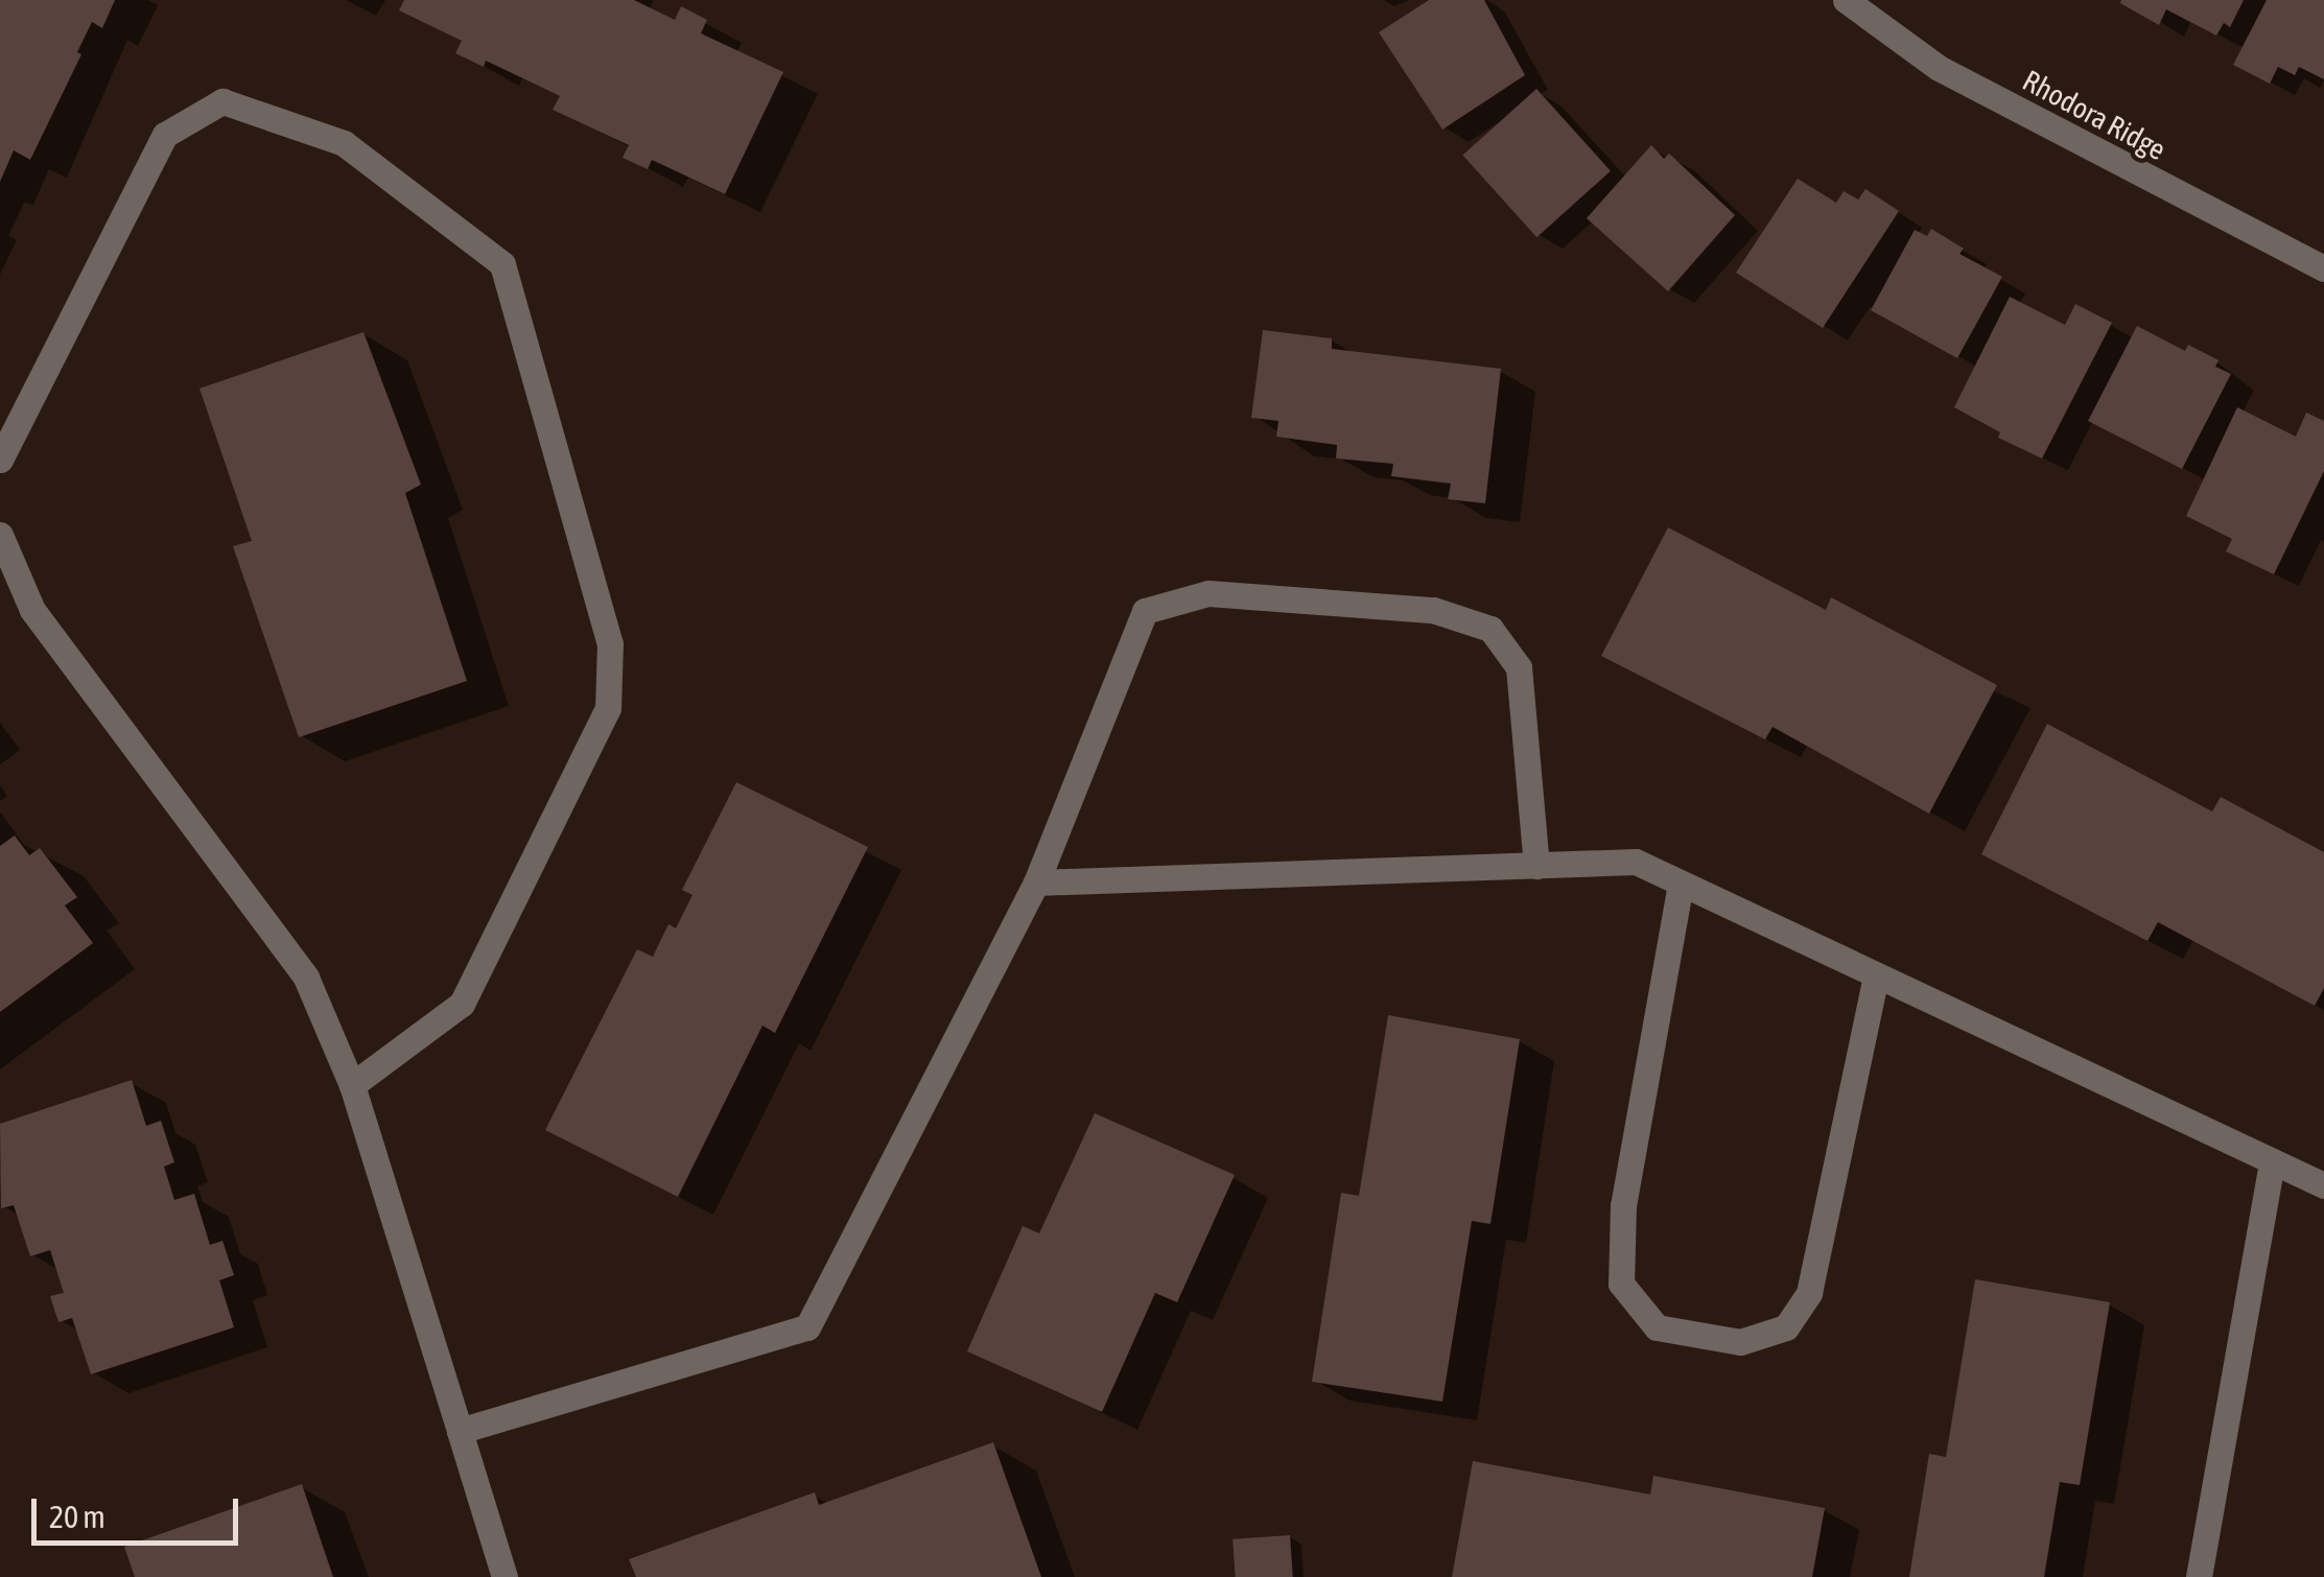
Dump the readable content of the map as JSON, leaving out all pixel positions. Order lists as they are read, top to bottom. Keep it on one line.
{"streets":{"street":["Rhodora Ridge"]},"scale_bar":"20 m"}
